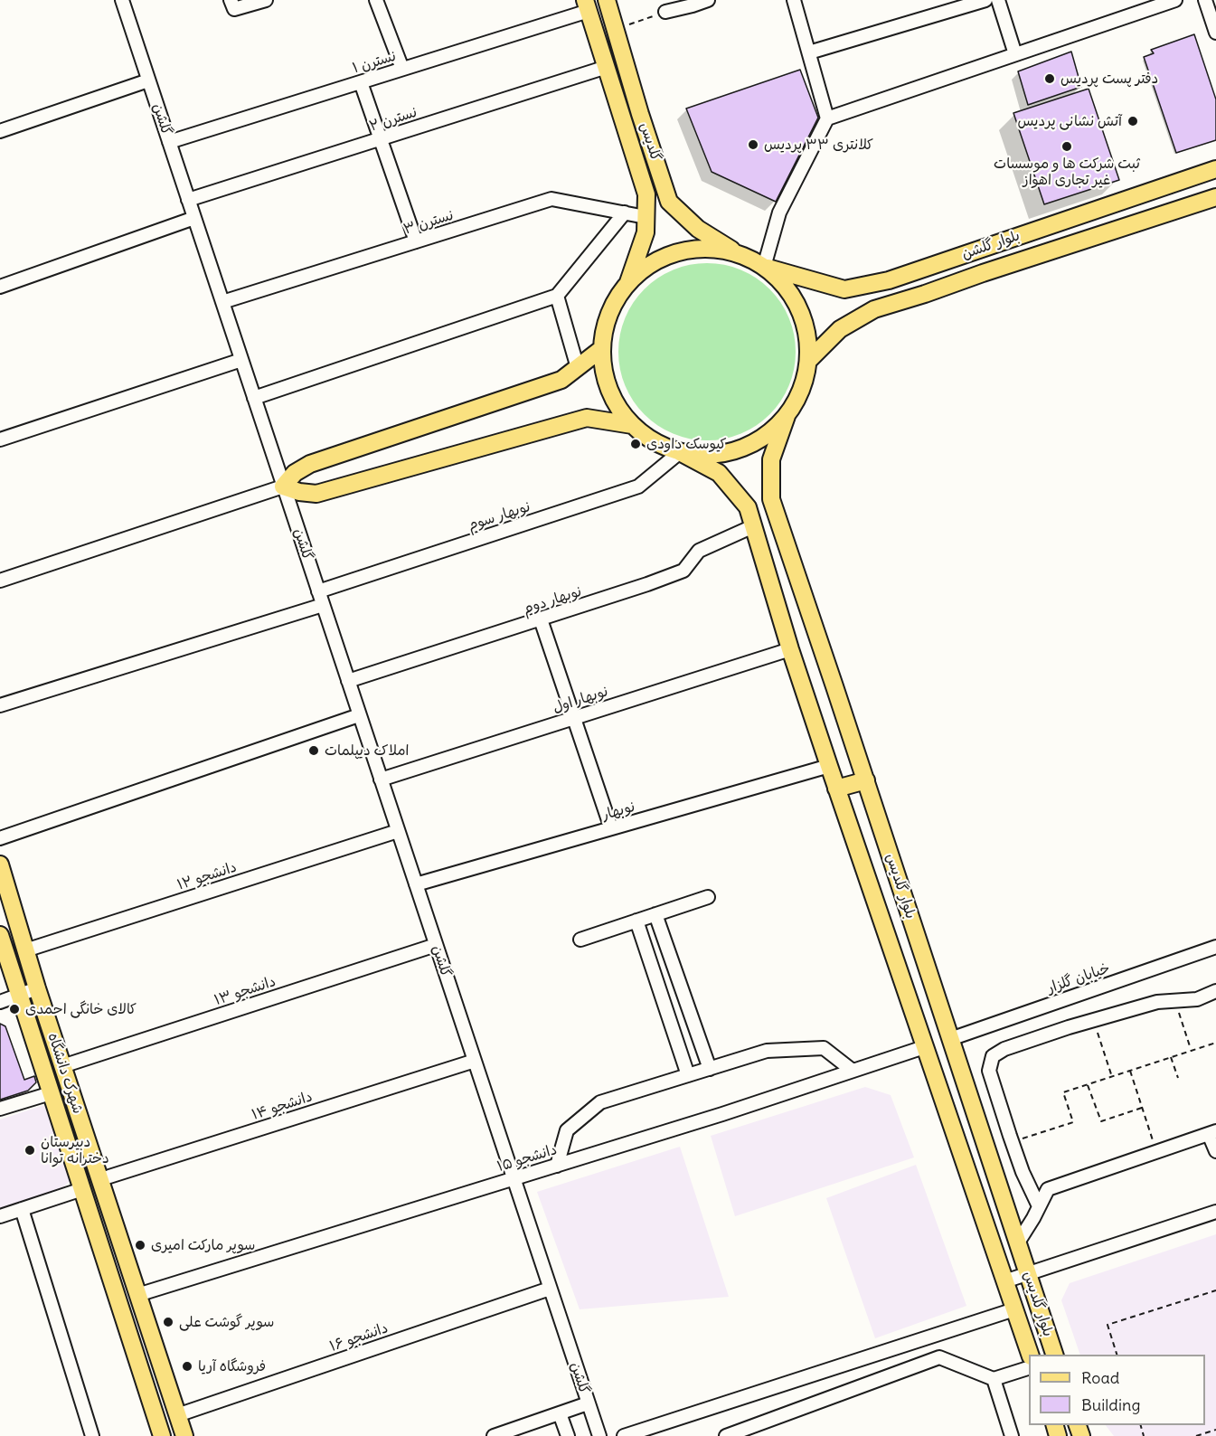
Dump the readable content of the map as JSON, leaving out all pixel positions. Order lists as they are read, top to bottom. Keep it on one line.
{"streets":{"main road":["گلدیس","بلوار گلشن","بلوار گلدیس","شهرک دانشگاه"],"street":["نسترن ۱","گلشن","نسترن ۲","نسترن ۳","نوبهار سوم","نوبهار دوم","نوبهار اول","نوبهار","دانشجو ۱۲","خیابان گلزار","دانشجو ۱۳","دانشجو ۱۴","دانشجو ۱۵","دانشجو ۱۶"]},"crossings":[["نسترن ۱","گلشن"],["نسترن ۱","گلدیس"],["گلشن","نسترن ۲"],["گلشن","نسترن ۳"],["گلشن","نوبهار سوم"],["گلشن","نوبهار دوم"],["گلشن","نوبهار اول"],["گلشن","نوبهار"],["گلشن","دانشجو ۱۲"],["گلشن","دانشجو ۱۳"],["گلشن","دانشجو ۱۴"],["گلشن","دانشجو ۱۵"],["گلشن","دانشجو ۱۶"],["نسترن ۲","گلدیس"],["گلدیس","نسترن ۳"],["نوبهار سوم","بلوار گلدیس"],["نوبهار دوم","بلوار گلدیس"],["نوبهار اول","بلوار گلدیس"],["نوبهار","بلوار گلدیس"],["دانشجو ۱۲","شهرک دانشگاه"],["بلوار گلدیس","خیابان گلزار"],["بلوار گلدیس","دانشجو ۱۵"],["دانشجو ۱۳","شهرک دانشگاه"],["شهرک دانشگاه","دانشجو ۱۴"],["شهرک دانشگاه","دانشجو ۱۵"],["شهرک دانشگاه","دانشجو ۱۶"]],"places":["دفتر پست پردیس","آتش نشانی پردیس","کلانتری ۳۳ پردیس","ثبت شرکت ها و موسسات غیر تجاری اهواز","کیوسک داودی","املاک دیپلمات","کالای خانگی احمدی","دبیرستان دخترانه توانا","سوپر مارکت امیری","سوپر گوشت علی","فروشگاه آریا"],"legend":["Road","Building"]}
